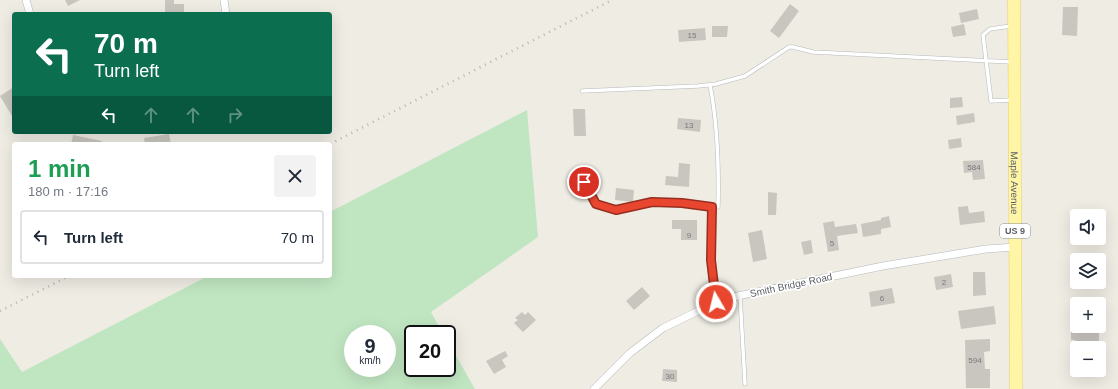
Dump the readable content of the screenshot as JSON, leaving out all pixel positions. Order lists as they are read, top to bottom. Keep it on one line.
{"streets":{"main road":["Maple Avenue","US 9"],"street":["Smith Bridge Road"]},"crossings":[["Maple Avenue","Smith Bridge Road"]],"house_numbers":["15","13","584","9","5","2","6","594","30"],"page":{"turn":["70 m","Turn left"],"heading":["1 min","180 m · 17:16"],"map_buttons":["+","−"],"list":[{"name":"Turn left","value":"70 m"}],"speed":"9 km/h","limit":"20"}}
